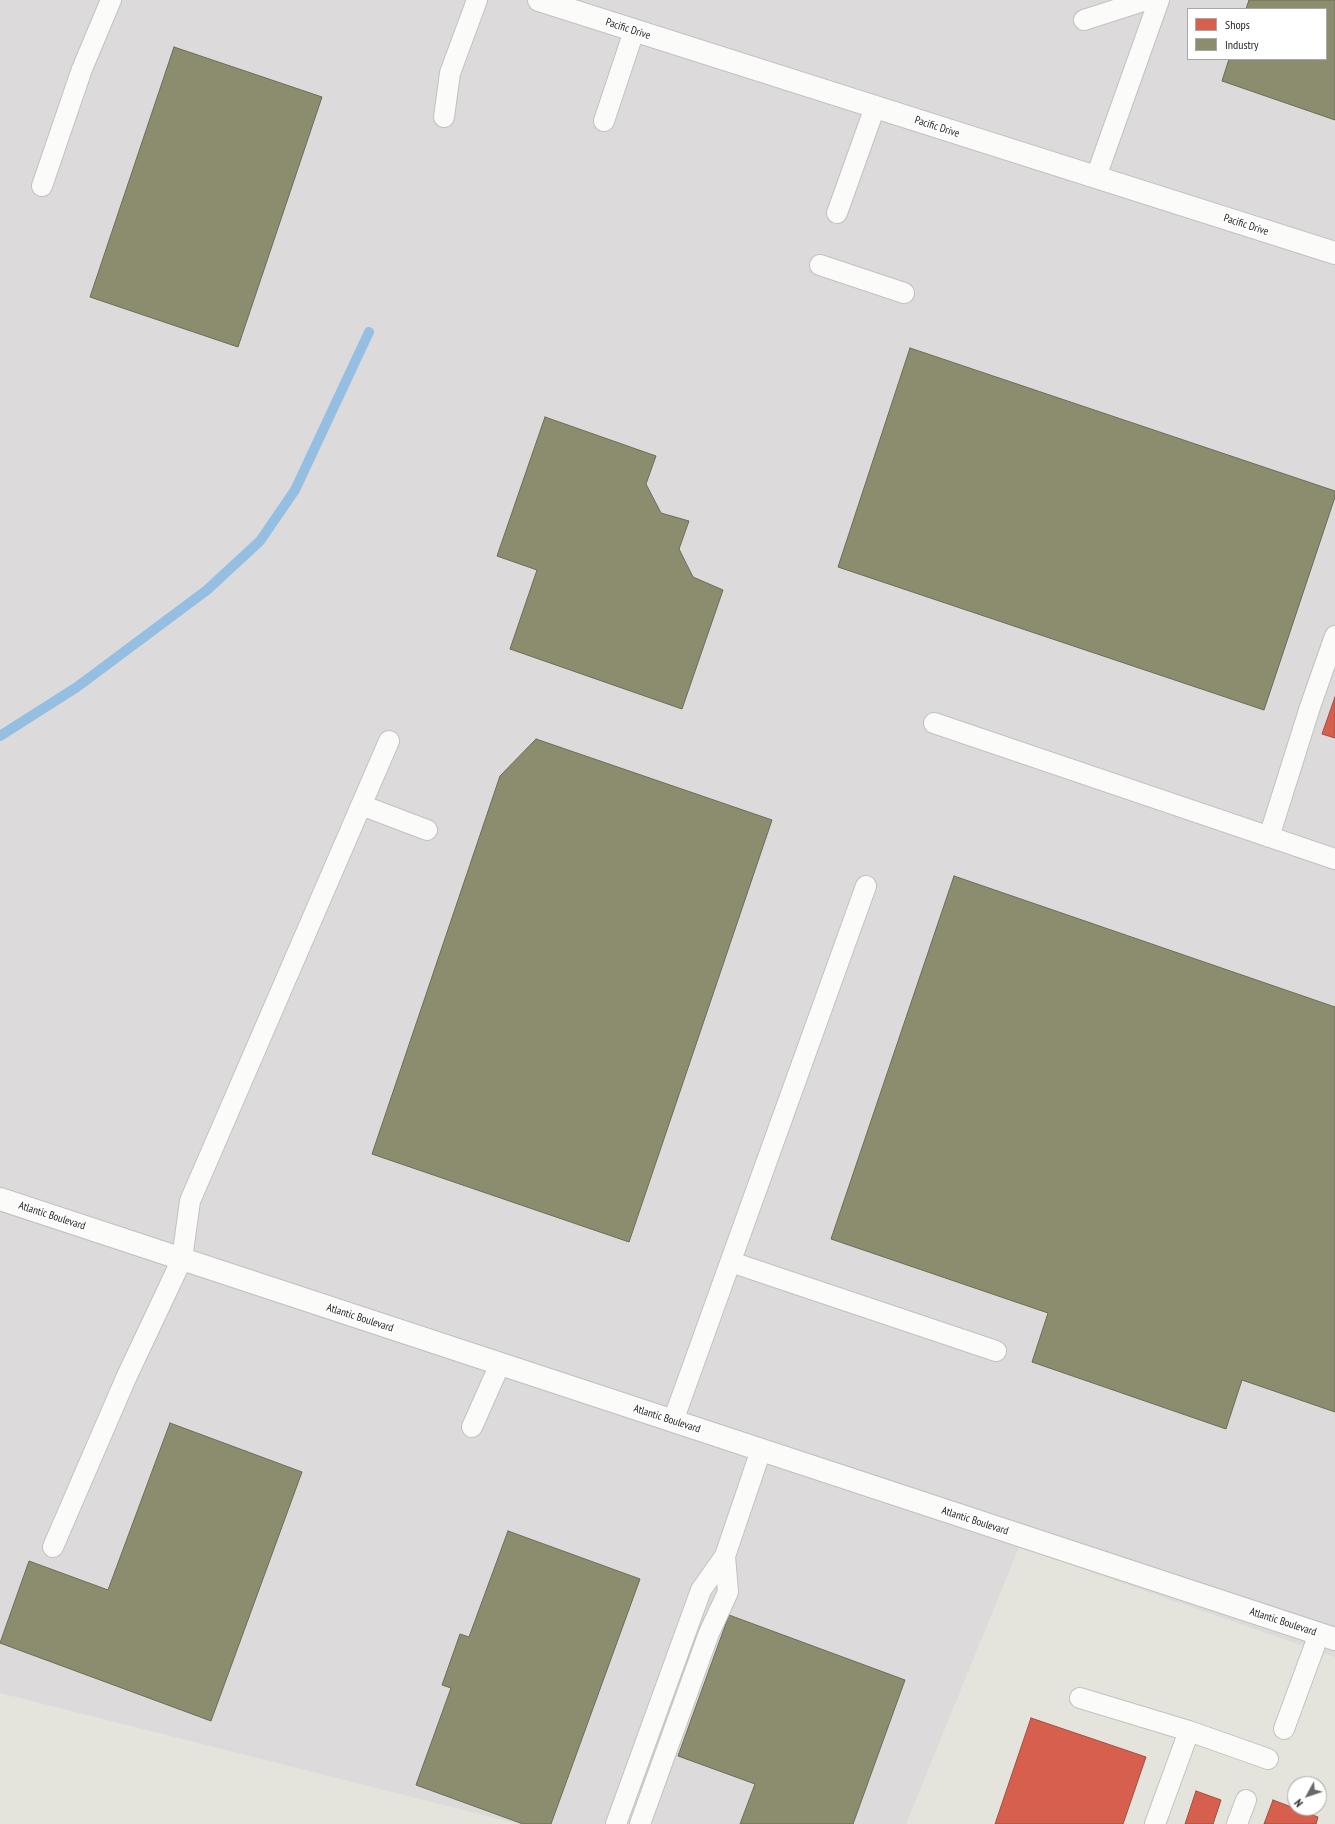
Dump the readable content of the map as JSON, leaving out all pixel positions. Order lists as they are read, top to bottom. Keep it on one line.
{"streets":{"street":["Pacific Drive","Atlantic Boulevard"]},"legend":["Shops","Industry"],"north":"bottom left"}
